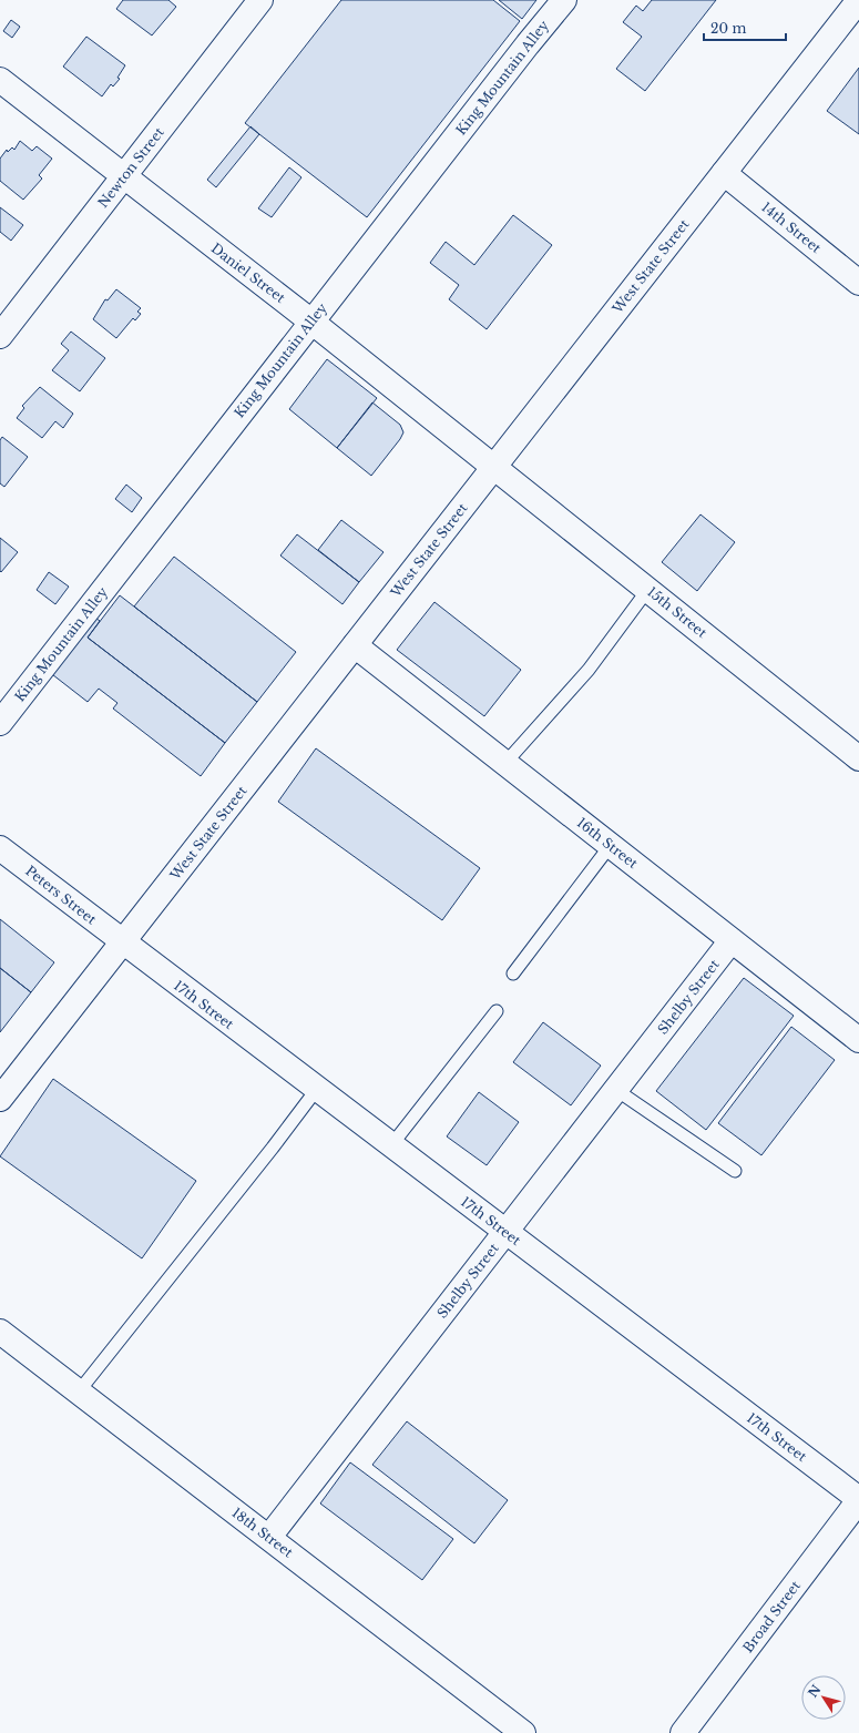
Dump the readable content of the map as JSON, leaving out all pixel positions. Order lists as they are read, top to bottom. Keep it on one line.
{"streets":{"street":["King Mountain Alley","Newton Street","14th Street","West State Street","Daniel Street","15th Street","16th Street","Peters Street","Shelby Street","17th Street","18th Street","Broad Street"]},"crossings":[["King Mountain Alley","Daniel Street"],["Newton Street","Daniel Street"],["14th Street","West State Street"],["West State Street","Daniel Street"],["West State Street","15th Street"],["West State Street","16th Street"],["West State Street","Peters Street"],["West State Street","17th Street"],["Daniel Street","15th Street"],["16th Street","Shelby Street"],["Peters Street","17th Street"],["Shelby Street","17th Street"],["Shelby Street","18th Street"],["17th Street","Broad Street"]],"scale_bar":"20 m","north":"top left"}
